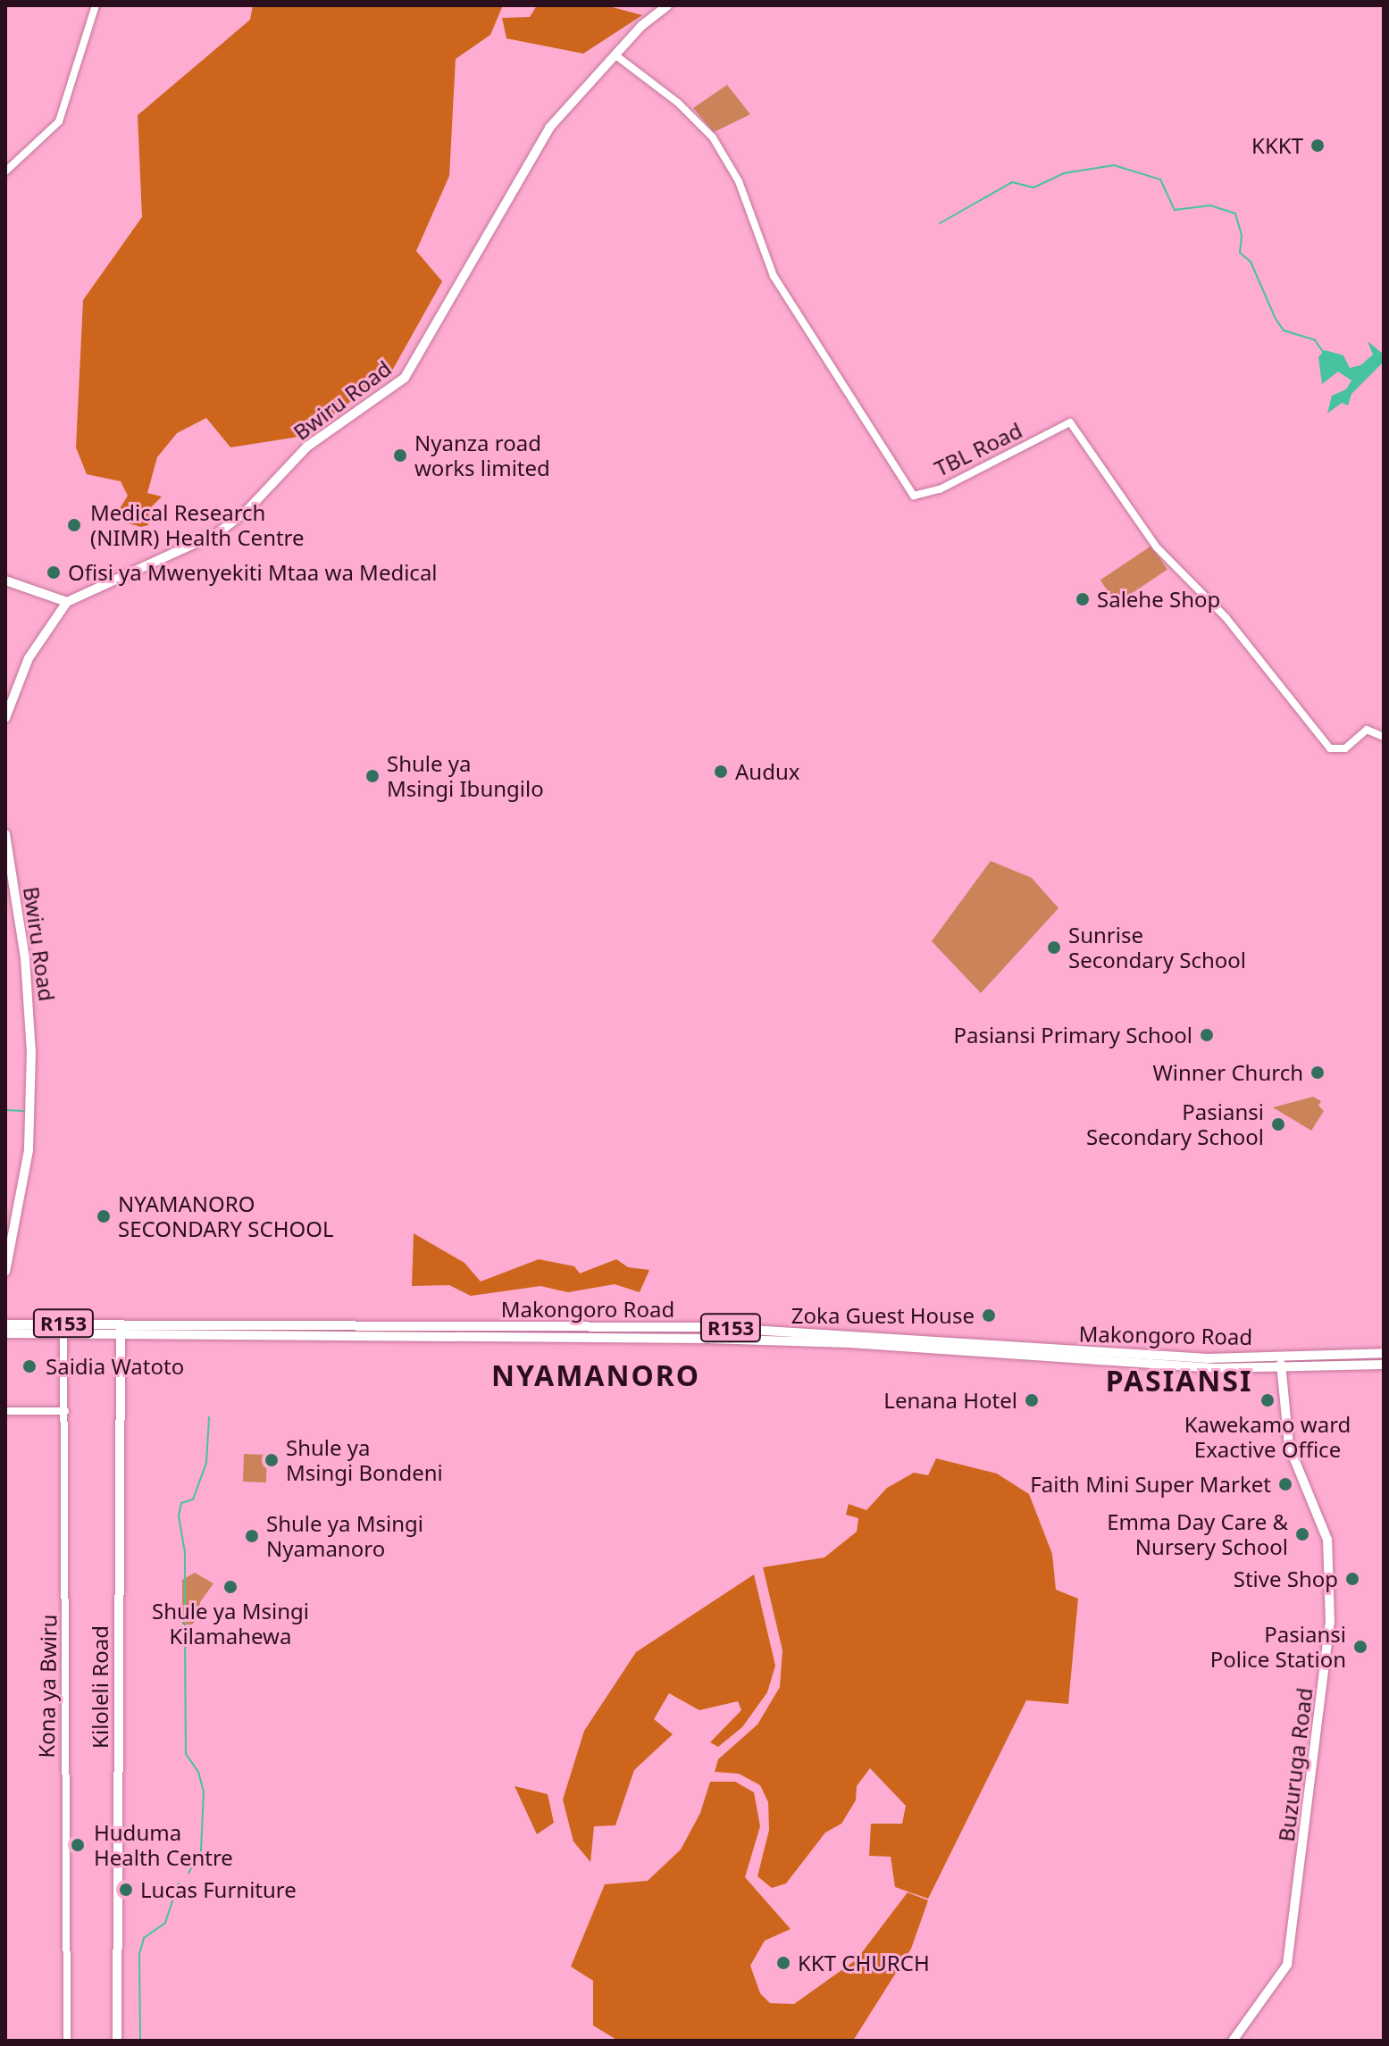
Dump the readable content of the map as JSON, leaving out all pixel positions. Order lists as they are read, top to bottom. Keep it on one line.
{"streets":{"main road":["Bwiru Road","Makongoro Road","R153","Kiloleli Road","Buzuruga Road"],"street":["TBL Road","Kona ya Bwiru"]},"crossings":[["Bwiru Road","TBL Road"],["Makongoro Road","Kona ya Bwiru"],["Makongoro Road","Kiloleli Road"],["Makongoro Road","Buzuruga Road"]],"districts":["NYAMANORO","PASIANSI"],"places":["KKKT","Nyanza road works limited","Medical Research (NIMR) Health Centre","Ofisi ya Mwenyekiti Mtaa wa Medical","Salehe Shop","Audux","Shule ya Msingi Ibungilo","Sunrise Secondary School","Pasiansi Primary School","Winner Church","Pasiansi Secondary School","NYAMANORO SECONDARY SCHOOL","Zoka Guest House","Saidia Watoto","Lenana Hotel","Kawekamo ward Exactive Office","Shule ya Msingi Bondeni","Faith Mini Super Market","Emma Day Care & Nursery School","Shule ya Msingi Nyamanoro","Stive Shop","Shule ya Msingi Kilamahewa","Pasiansi Police Station","Huduma Health Centre","Lucas Furniture","KKT CHURCH"]}
